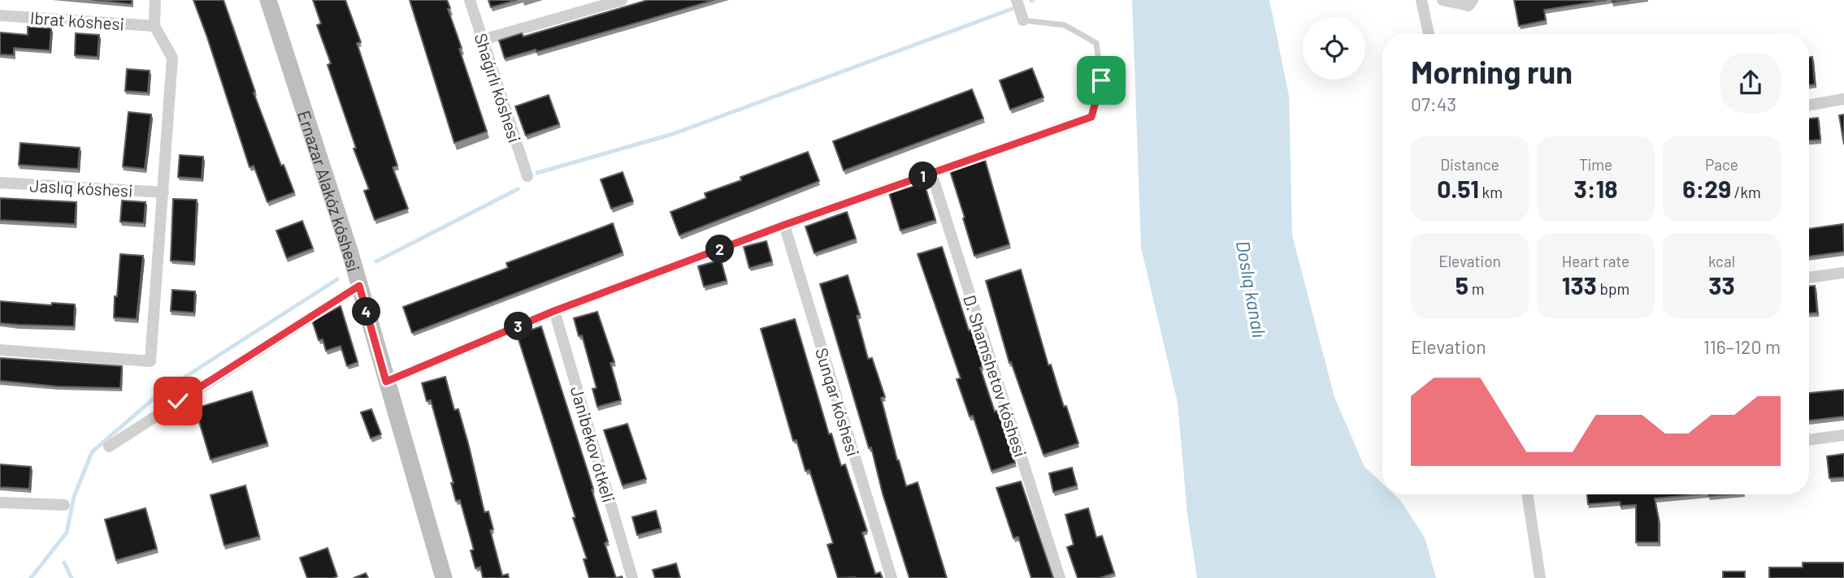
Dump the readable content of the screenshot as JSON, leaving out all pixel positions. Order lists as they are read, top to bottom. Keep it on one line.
{"streets":{"main road":["Ernazar Alakóz kóshesi"],"street":["Ibrat kóshesi","Shaǵırlı kóshesi","Jaslıq kóshesi","D. Shamshetov kóshesi","Sunqar kóshesi","Janibekov ótkeli"]},"water":["Doslıq kanalı"],"page":{"heading":["Morning run","07:43"],"stats":[["Distance","0.51 km"],["Time","3:18"],["Pace","6:29 /km"],["Elevation","5 m"],["Heart rate","133 bpm"],["kcal","33"]],"pins":["1","2","4","3"],"chart":["Elevation","116–120 m"]}}
